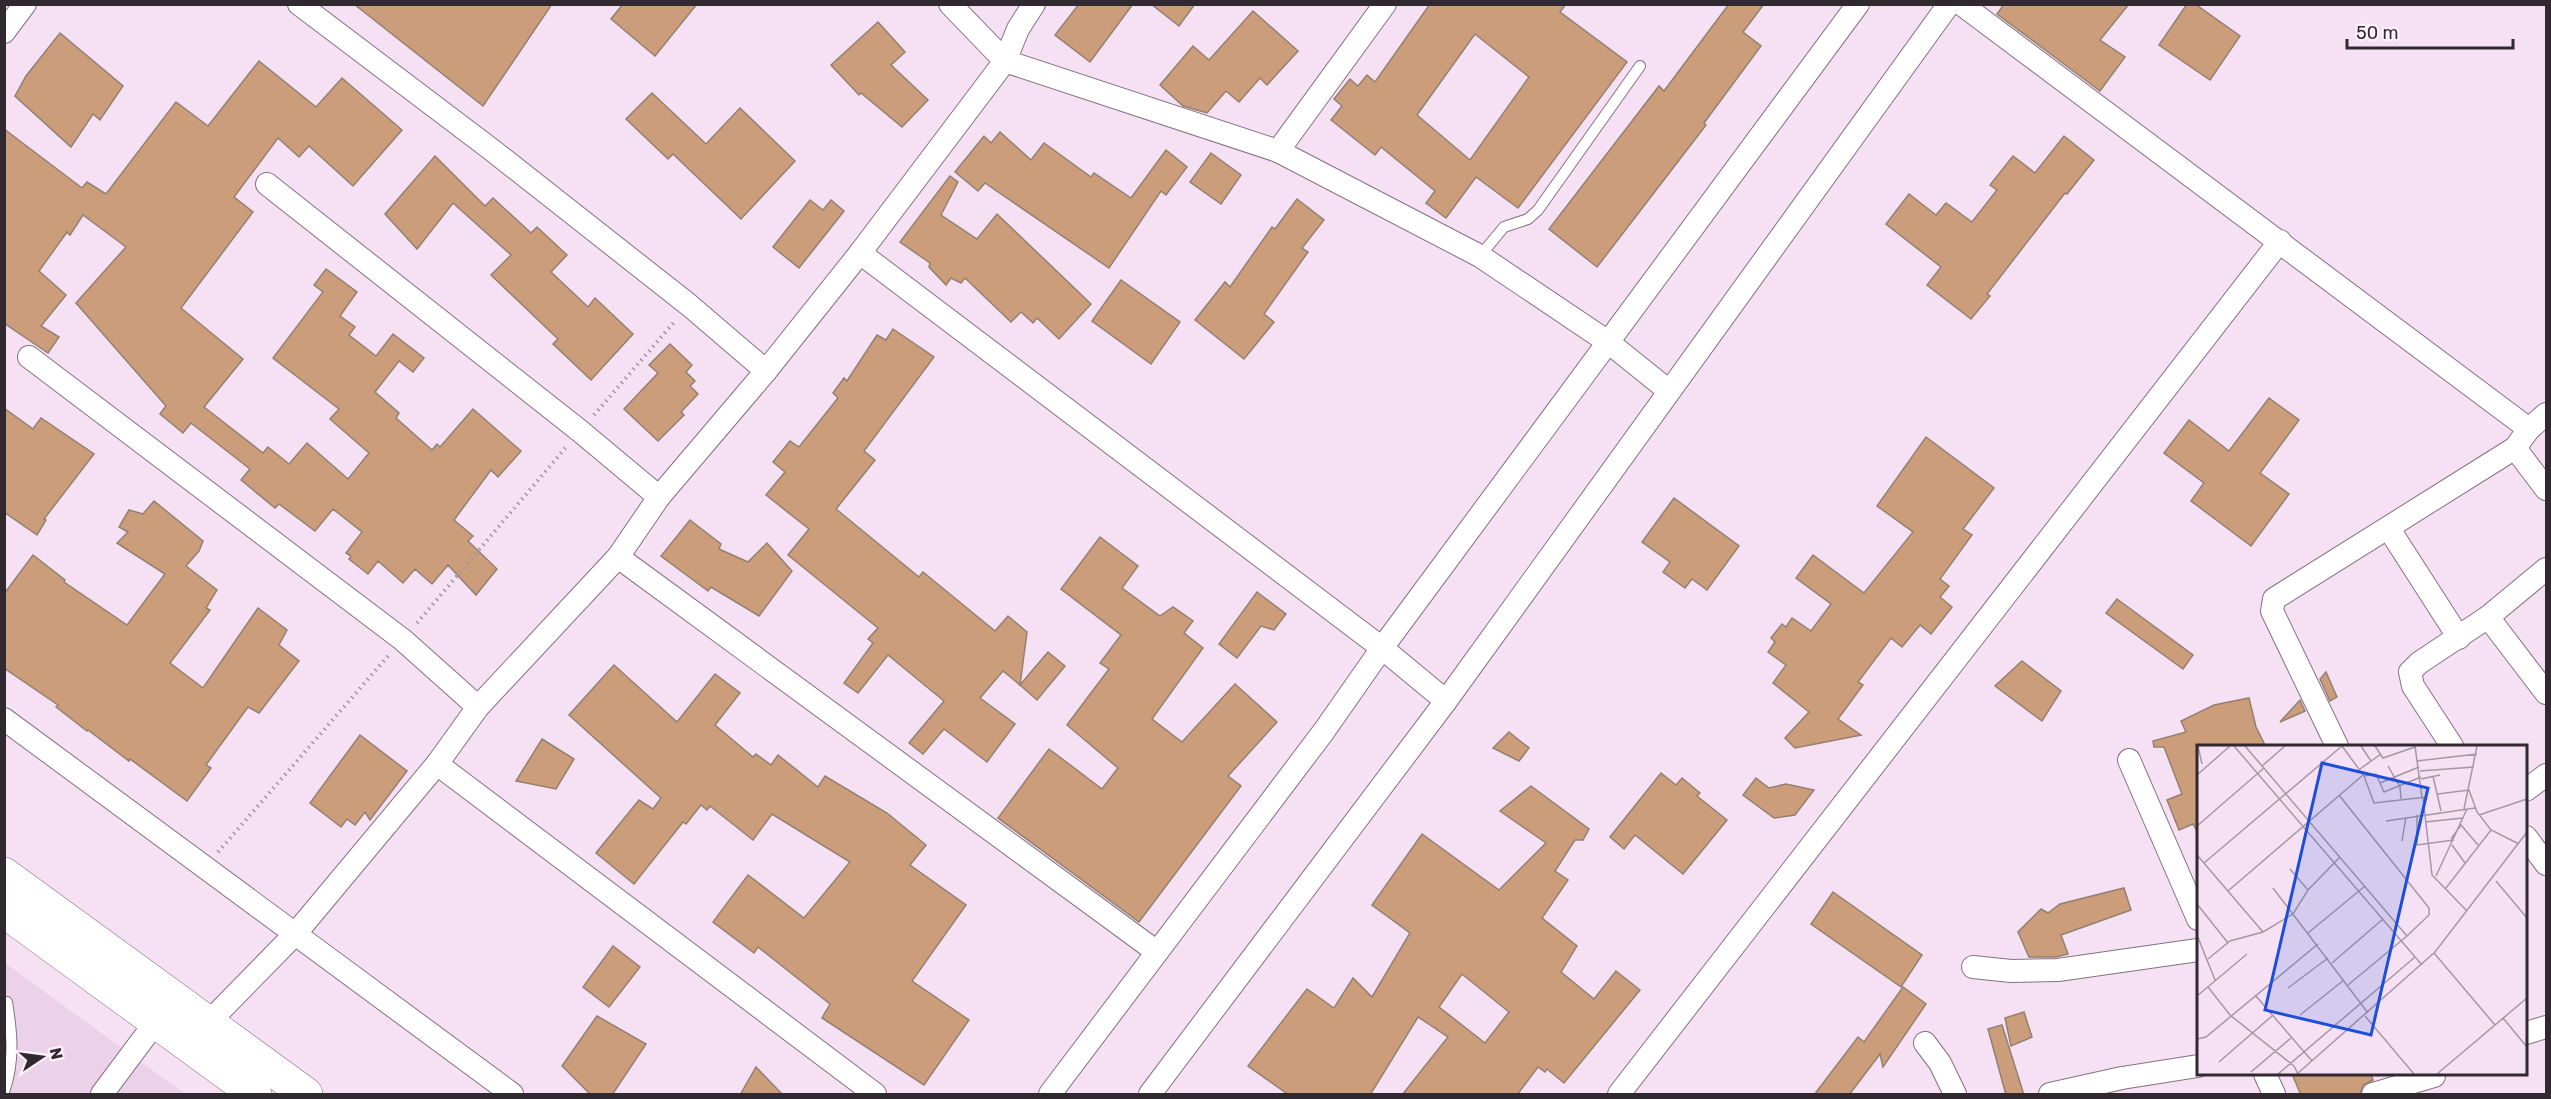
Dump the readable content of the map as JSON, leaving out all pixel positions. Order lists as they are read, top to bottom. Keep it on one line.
{"scale_bar":"50 m","north":"right"}
